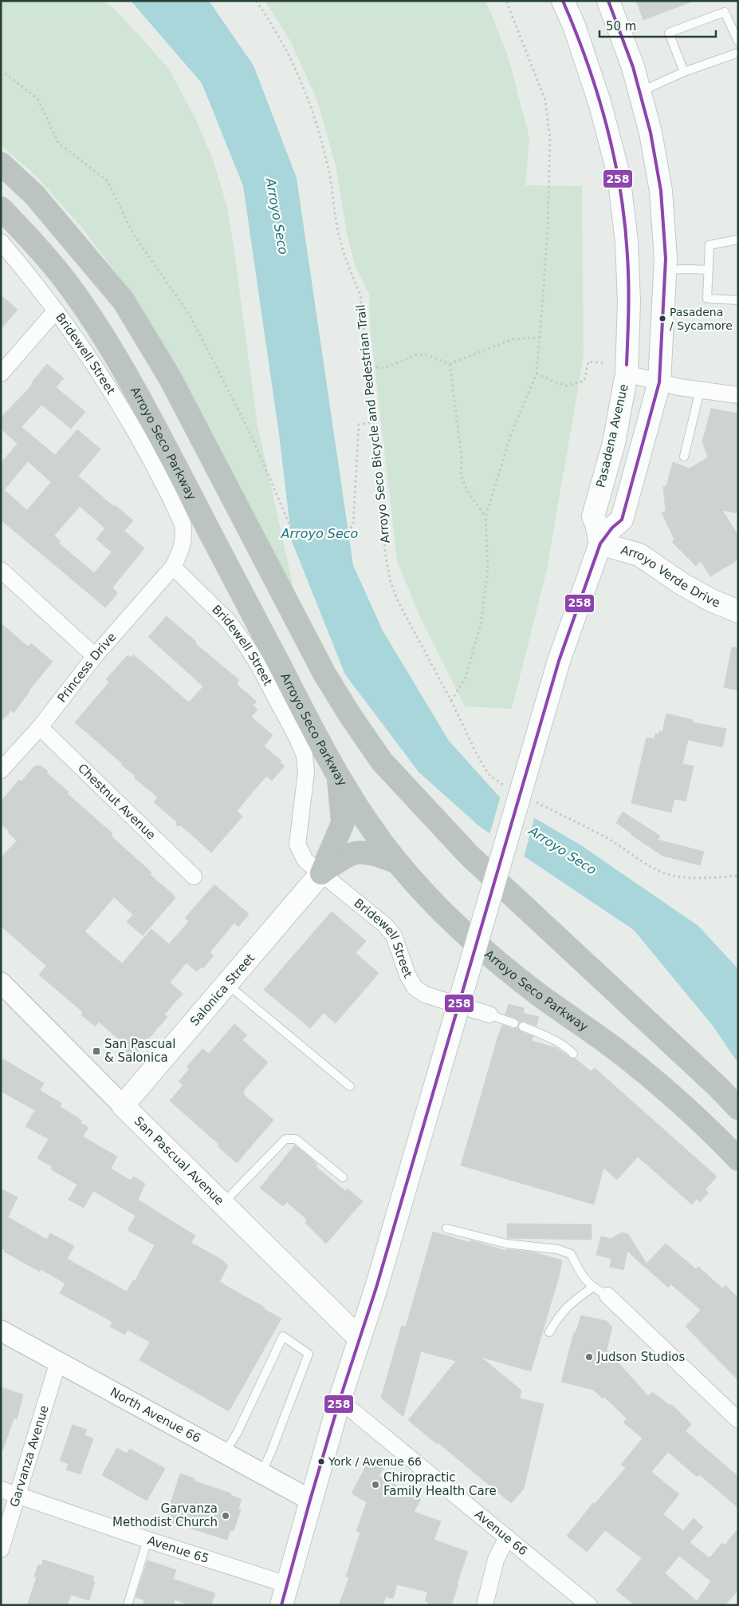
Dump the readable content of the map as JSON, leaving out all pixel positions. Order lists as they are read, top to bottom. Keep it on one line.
{"streets":{"highway":["Arroyo Seco Parkway"],"main road":["Pasadena Avenue","Arroyo Verde Drive","Salonica Street","San Pascual Avenue"],"street":["Bridewell Street","Princess Drive","Chestnut Avenue","North Avenue 66","Garvanza Avenue","Avenue 66","Avenue 65"],"path":["Arroyo Seco Bicycle and Pedestrian Trail"]},"crossings":[["Bridewell Street","Princess Drive"],["Bridewell Street","Salonica Street"],["Pasadena Avenue","Arroyo Verde Drive"],["Princess Drive","Chestnut Avenue"],["Salonica Street","San Pascual Avenue"],["North Avenue 66","Garvanza Avenue"],["Garvanza Avenue","Avenue 65"]],"water":["Arroyo Seco"],"places":{"other":["Pasadena / Sycamore","Judson Studios","York / Avenue 66","Chiropractic Family Health Care","Garvanza Methodist Church"],"transit":["San Pascual & Salonica"]},"lines":["transit line 258"],"scale_bar":"50 m"}
